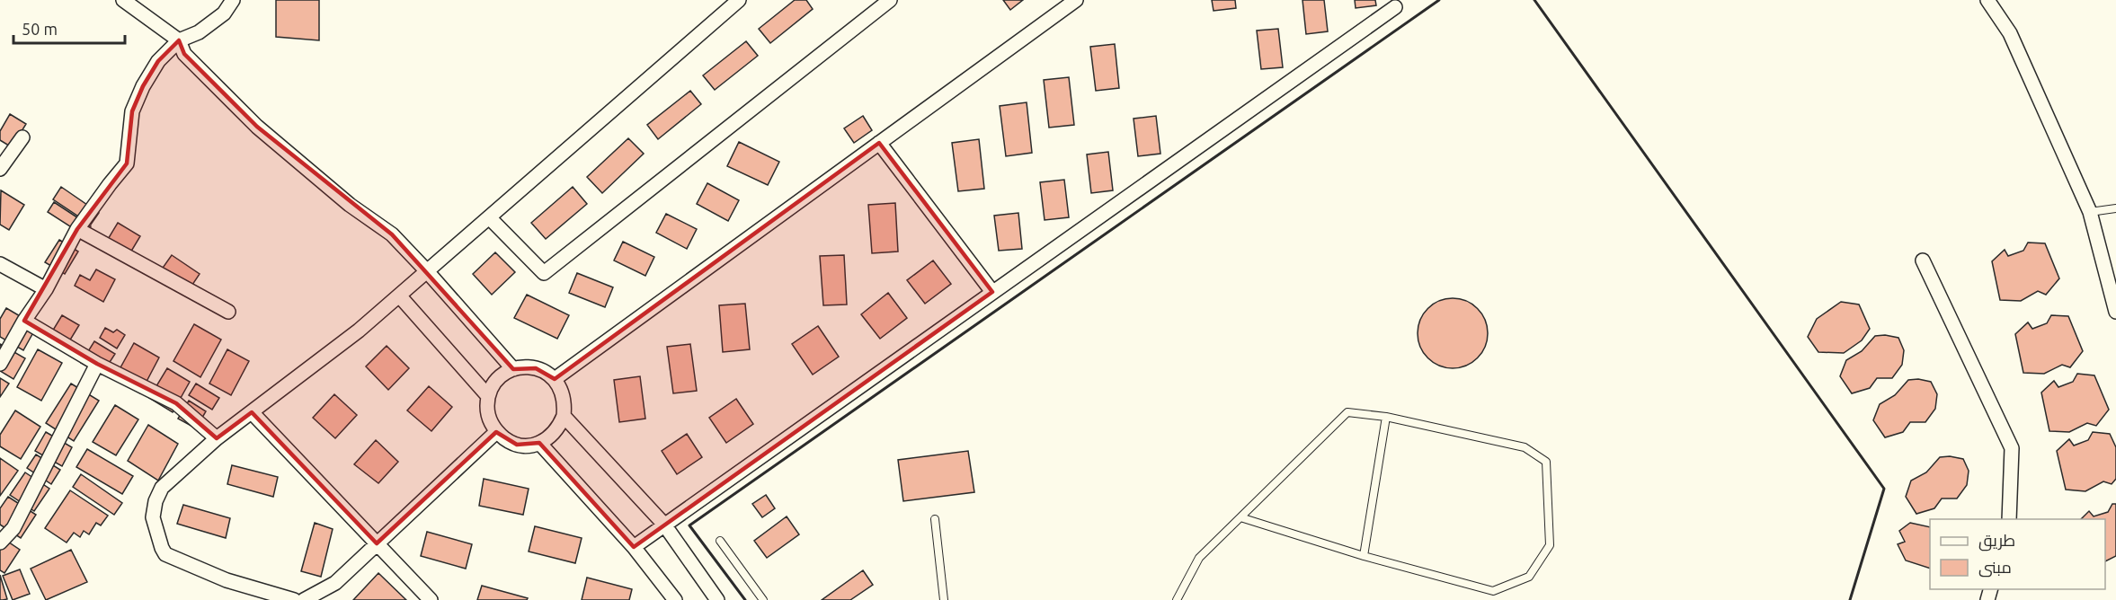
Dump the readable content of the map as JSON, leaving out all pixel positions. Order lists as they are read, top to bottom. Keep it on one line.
{"legend":["طريق","مبنى"],"scale_bar":"50 m"}
